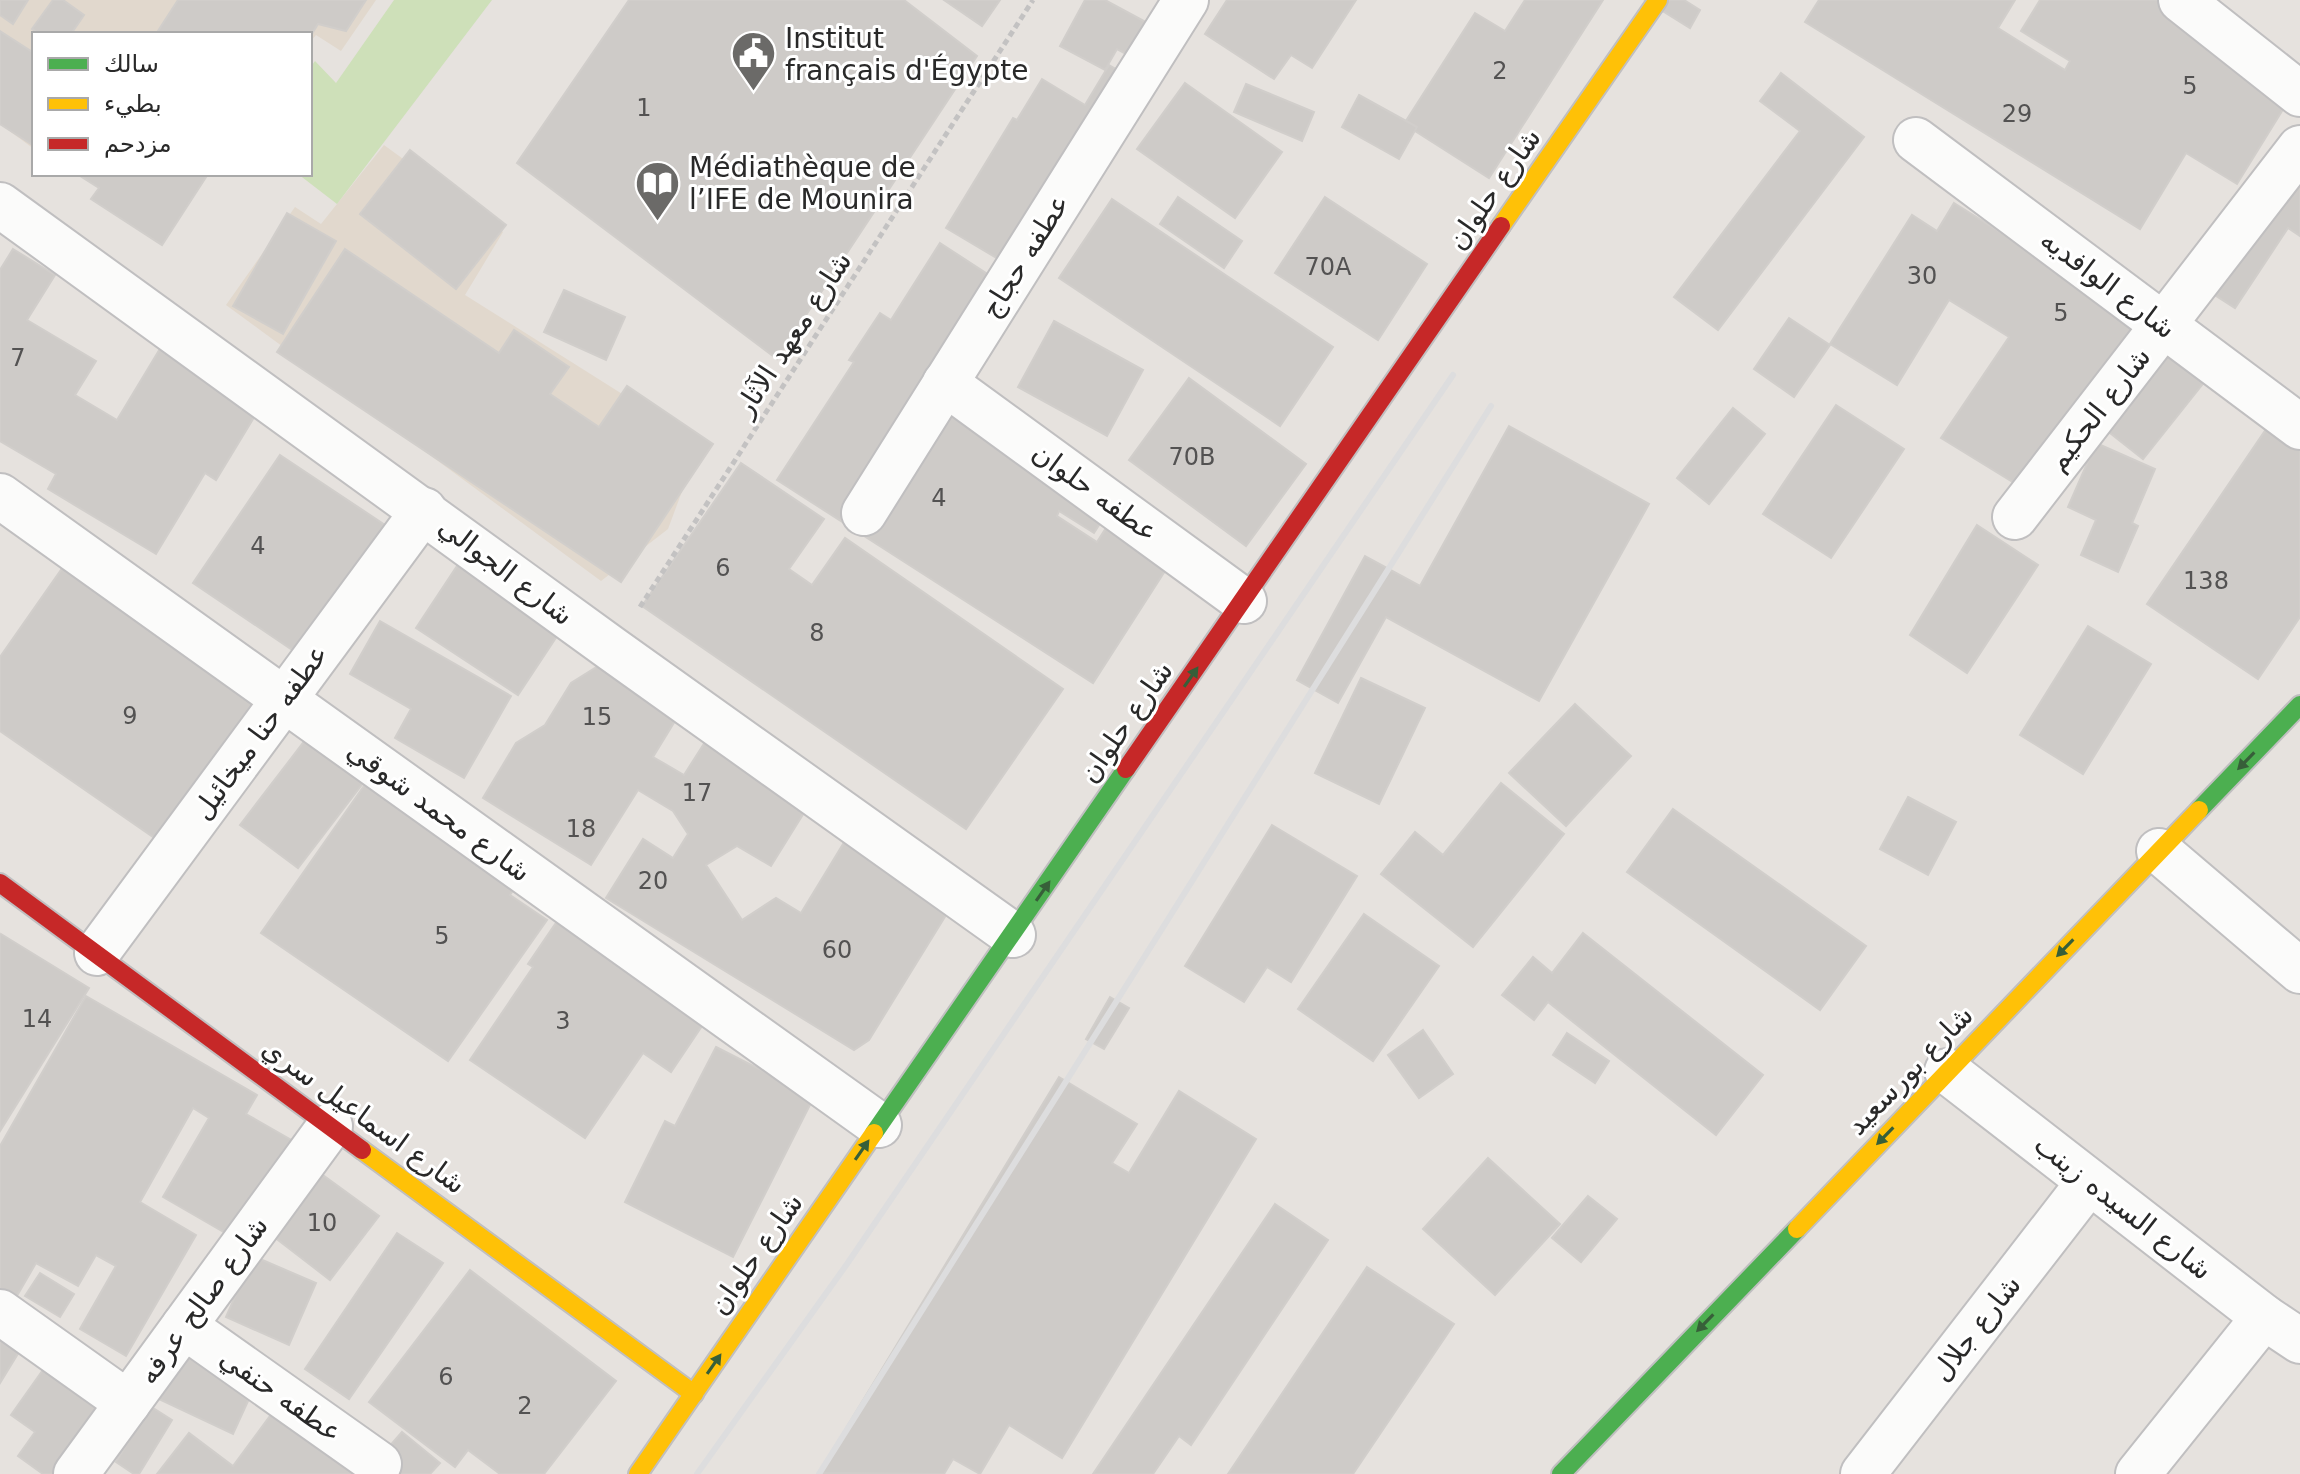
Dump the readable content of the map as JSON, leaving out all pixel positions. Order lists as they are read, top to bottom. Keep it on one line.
{"streets":{"street":["شارع حلوان","عطفه حجاج","شارع الوافديه","شارع الحكيم","عطفه حلوان","شارع الجوالي","عطفه حنا ميخائيل","شارع محمد شوقي","شارع بورسعيد","شارع اسماعيل سري","شارع السيده زينب","شارع صالح عرفه","شارع جلال","عطفه حنفي"],"path":["شارع معهد الآثار"]},"crossings":[["شارع حلوان","عطفه حلوان"],["شارع حلوان","شارع الجوالي"],["شارع حلوان","شارع محمد شوقي"],["شارع حلوان","شارع اسماعيل سري"],["عطفه حجاج","عطفه حلوان"],["شارع الوافديه","شارع الحكيم"],["شارع معهد الآثار","شارع الجوالي"],["شارع الجوالي","عطفه حنا ميخائيل"],["عطفه حنا ميخائيل","شارع محمد شوقي"],["عطفه حنا ميخائيل","شارع اسماعيل سري"],["شارع بورسعيد","شارع السيده زينب"],["شارع اسماعيل سري","شارع صالح عرفه"],["شارع السيده زينب","شارع جلال"],["شارع صالح عرفه","عطفه حنفي"]],"one_way":["شارع حلوان","شارع بورسعيد"],"places":{"public building":["Institut français d'Égypte"],"library":["Médiathèque de l’IFE de Mounira"]},"house_numbers":["2","5","1","29","70A","30","5","7","70B","4","4","6","138","8","9","15","17","18","20","5","60","14","3","10","6","2"],"legend":["سالك","بطيء","مزدحم"]}
